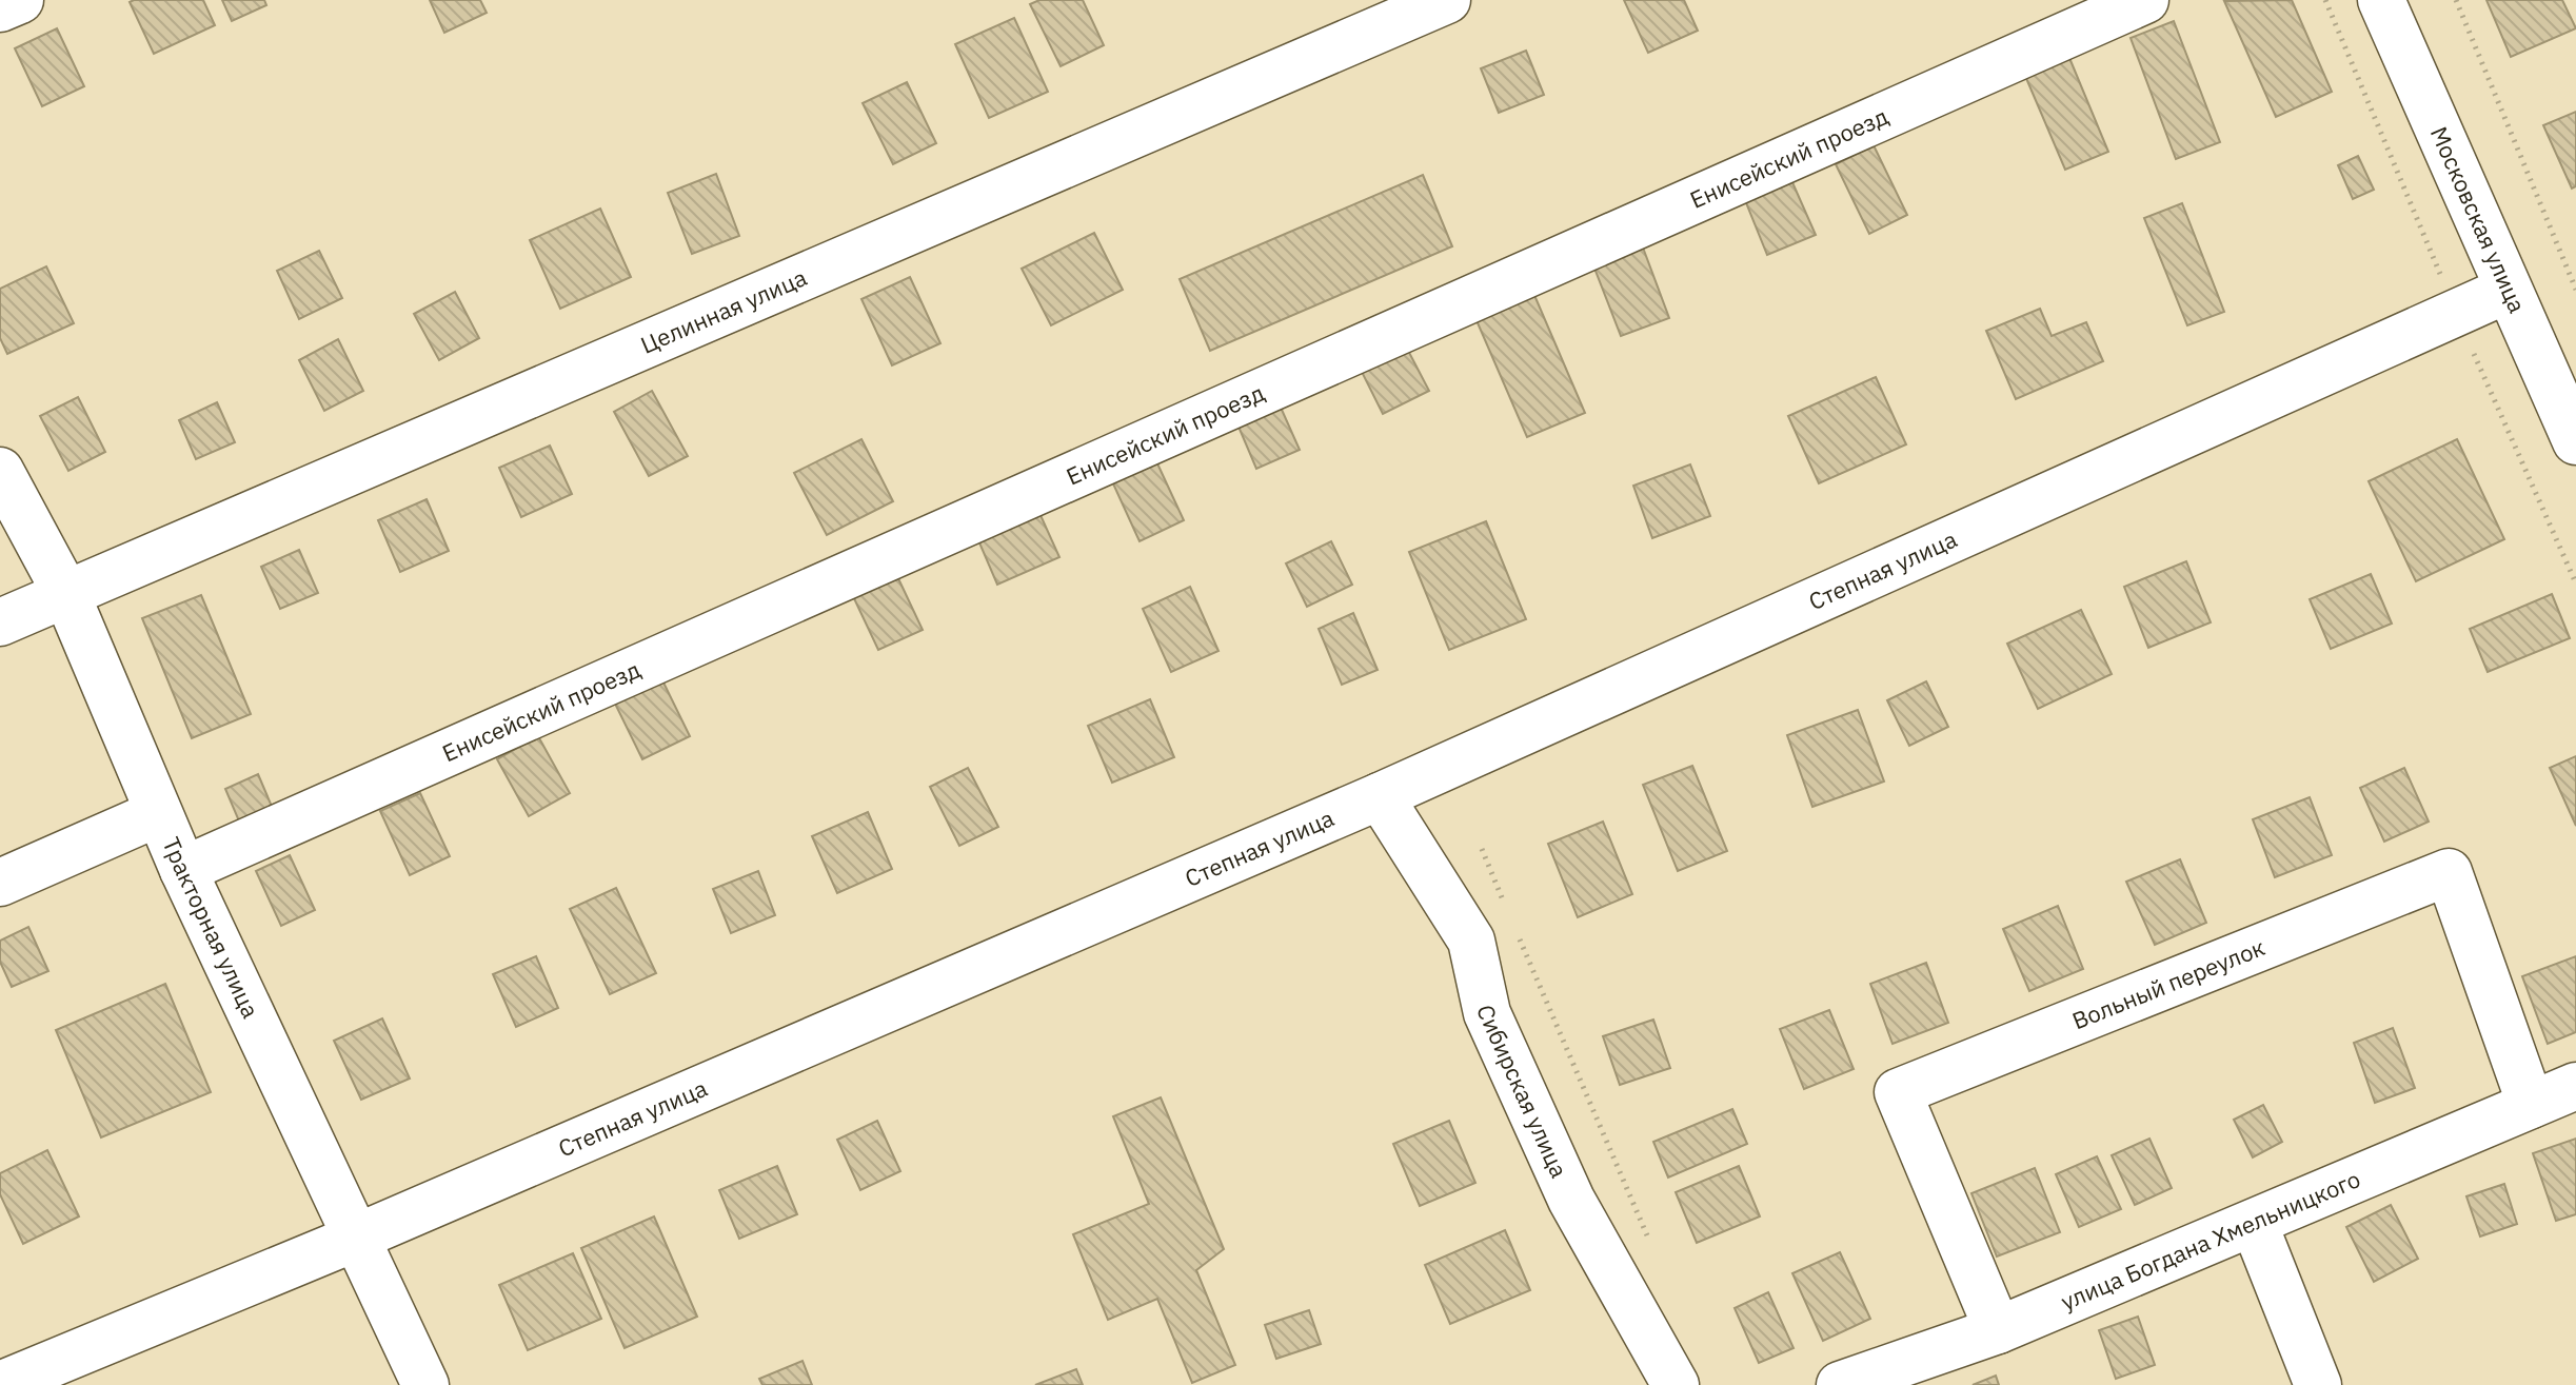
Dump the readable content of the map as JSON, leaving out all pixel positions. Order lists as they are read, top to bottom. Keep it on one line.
{"streets":{"street":["Енисейский проезд","Московская улица","Целинная улица","Степная улица","Тракторная улица","Вольный переулок","Сибирская улица","улица Богдана Хмельницкого"]},"crossings":[["Енисейский проезд","Тракторная улица"],["Московская улица","Степная улица"],["Целинная улица","Тракторная улица"],["Степная улица","Тракторная улица"],["Степная улица","Сибирская улица"],["Вольный переулок","улица Богдана Хмельницкого"]]}
